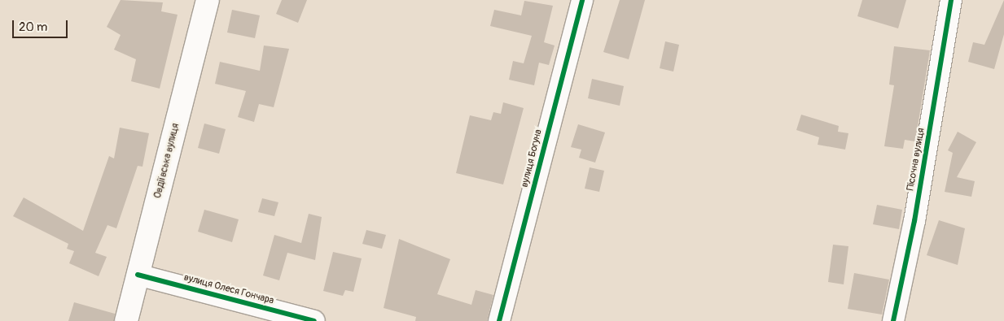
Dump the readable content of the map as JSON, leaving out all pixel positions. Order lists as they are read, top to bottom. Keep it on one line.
{"streets":{"main road":["Овдіївська вулиця"],"street":["вулиця Богуна","Пісочна вулиця","вулиця Олеся Гончара"]},"crossings":[["Овдіївська вулиця","вулиця Олеся Гончара"]],"scale_bar":"20 m"}
